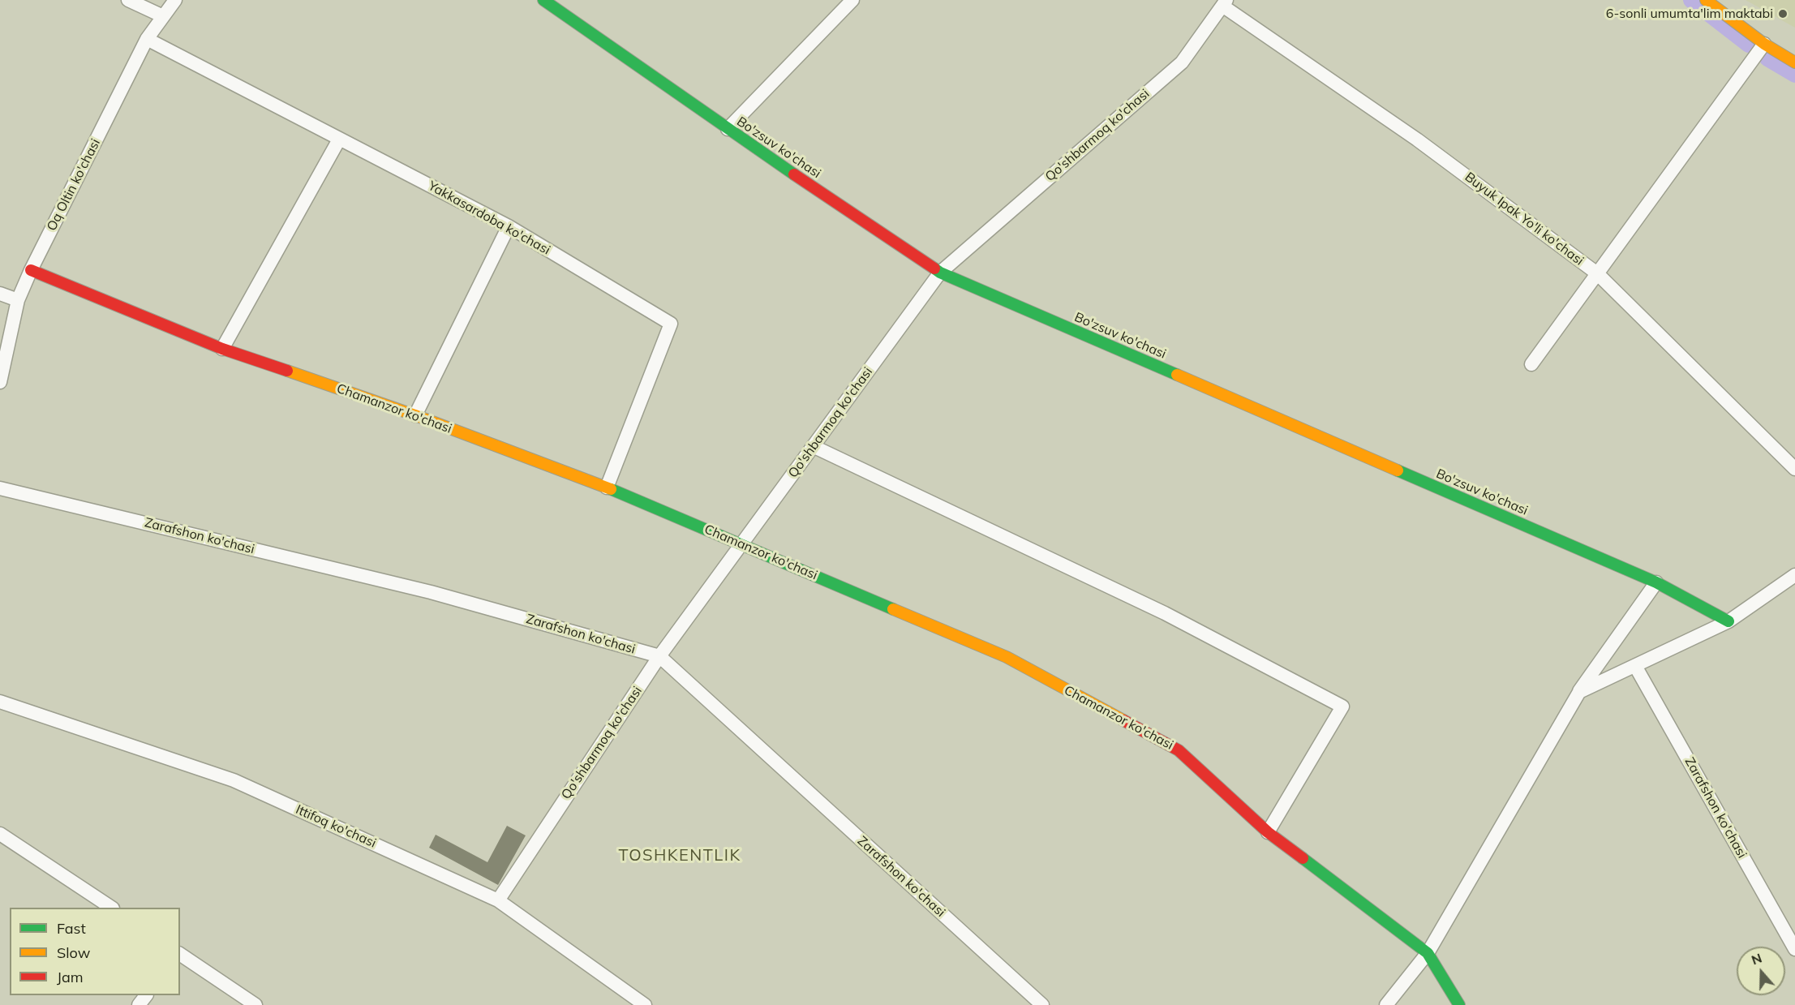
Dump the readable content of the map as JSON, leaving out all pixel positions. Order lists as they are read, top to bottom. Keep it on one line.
{"streets":{"street":["Qo'shbarmoq ko'chasi","Bo'zsuv ko'chasi","Oq Oltin ko'chasi","Yakkasardoba ko'chasi","Buyuk Ipak Yo'li ko'chasi","Chamanzor ko'chasi","Zarafshon ko'chasi","Ittifoq ko'chasi"]},"crossings":[["Qo'shbarmoq ko'chasi","Bo'zsuv ko'chasi"],["Qo'shbarmoq ko'chasi","Buyuk Ipak Yo'li ko'chasi"],["Qo'shbarmoq ko'chasi","Chamanzor ko'chasi"],["Qo'shbarmoq ko'chasi","Zarafshon ko'chasi"],["Qo'shbarmoq ko'chasi","Ittifoq ko'chasi"],["Oq Oltin ko'chasi","Yakkasardoba ko'chasi"],["Oq Oltin ko'chasi","Chamanzor ko'chasi"],["Yakkasardoba ko'chasi","Chamanzor ko'chasi"]],"districts":["TOSHKENTLIK"],"places":["6-sonli umumta'lim maktabi"],"legend":["Fast","Slow","Jam"],"north":"top"}
